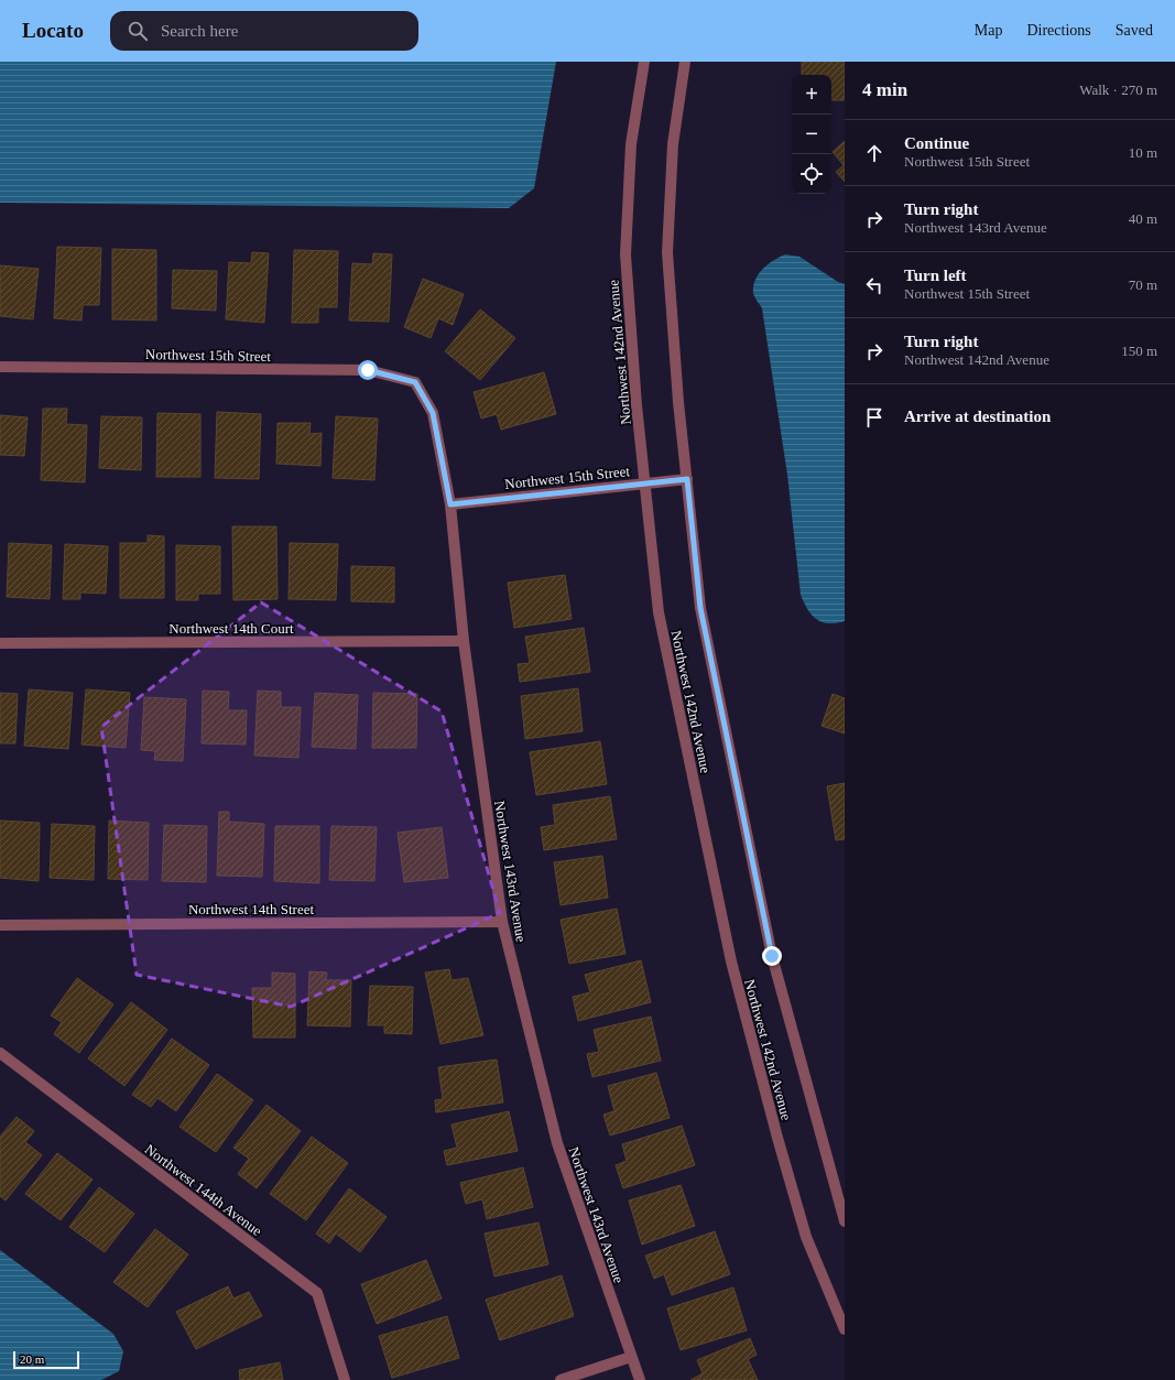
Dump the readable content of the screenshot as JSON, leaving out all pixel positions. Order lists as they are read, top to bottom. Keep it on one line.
{"streets":{"street":["Northwest 142nd Avenue","Northwest 15th Street","Northwest 14th Court","Northwest 143rd Avenue","Northwest 14th Street","Northwest 144th Avenue"]},"crossings":[["Northwest 142nd Avenue","Northwest 15th Street"],["Northwest 15th Street","Northwest 143rd Avenue"],["Northwest 14th Court","Northwest 143rd Avenue"],["Northwest 143rd Avenue","Northwest 14th Street"]],"scale_bar":"20 m","page":{"header":"Locato","search":"Search here","nav":["Map","Directions","Saved"],"heading":["4 min","Walk · 270 m"],"map_buttons":["+","−"],"list":[["Continue","Northwest 15th Street","10 m"],["Turn right","Northwest 143rd Avenue","40 m"],["Turn left","Northwest 15th Street","70 m"],["Turn right","Northwest 142nd Avenue","150 m"],"Arrive at destination"],"scale":"20 m"}}
